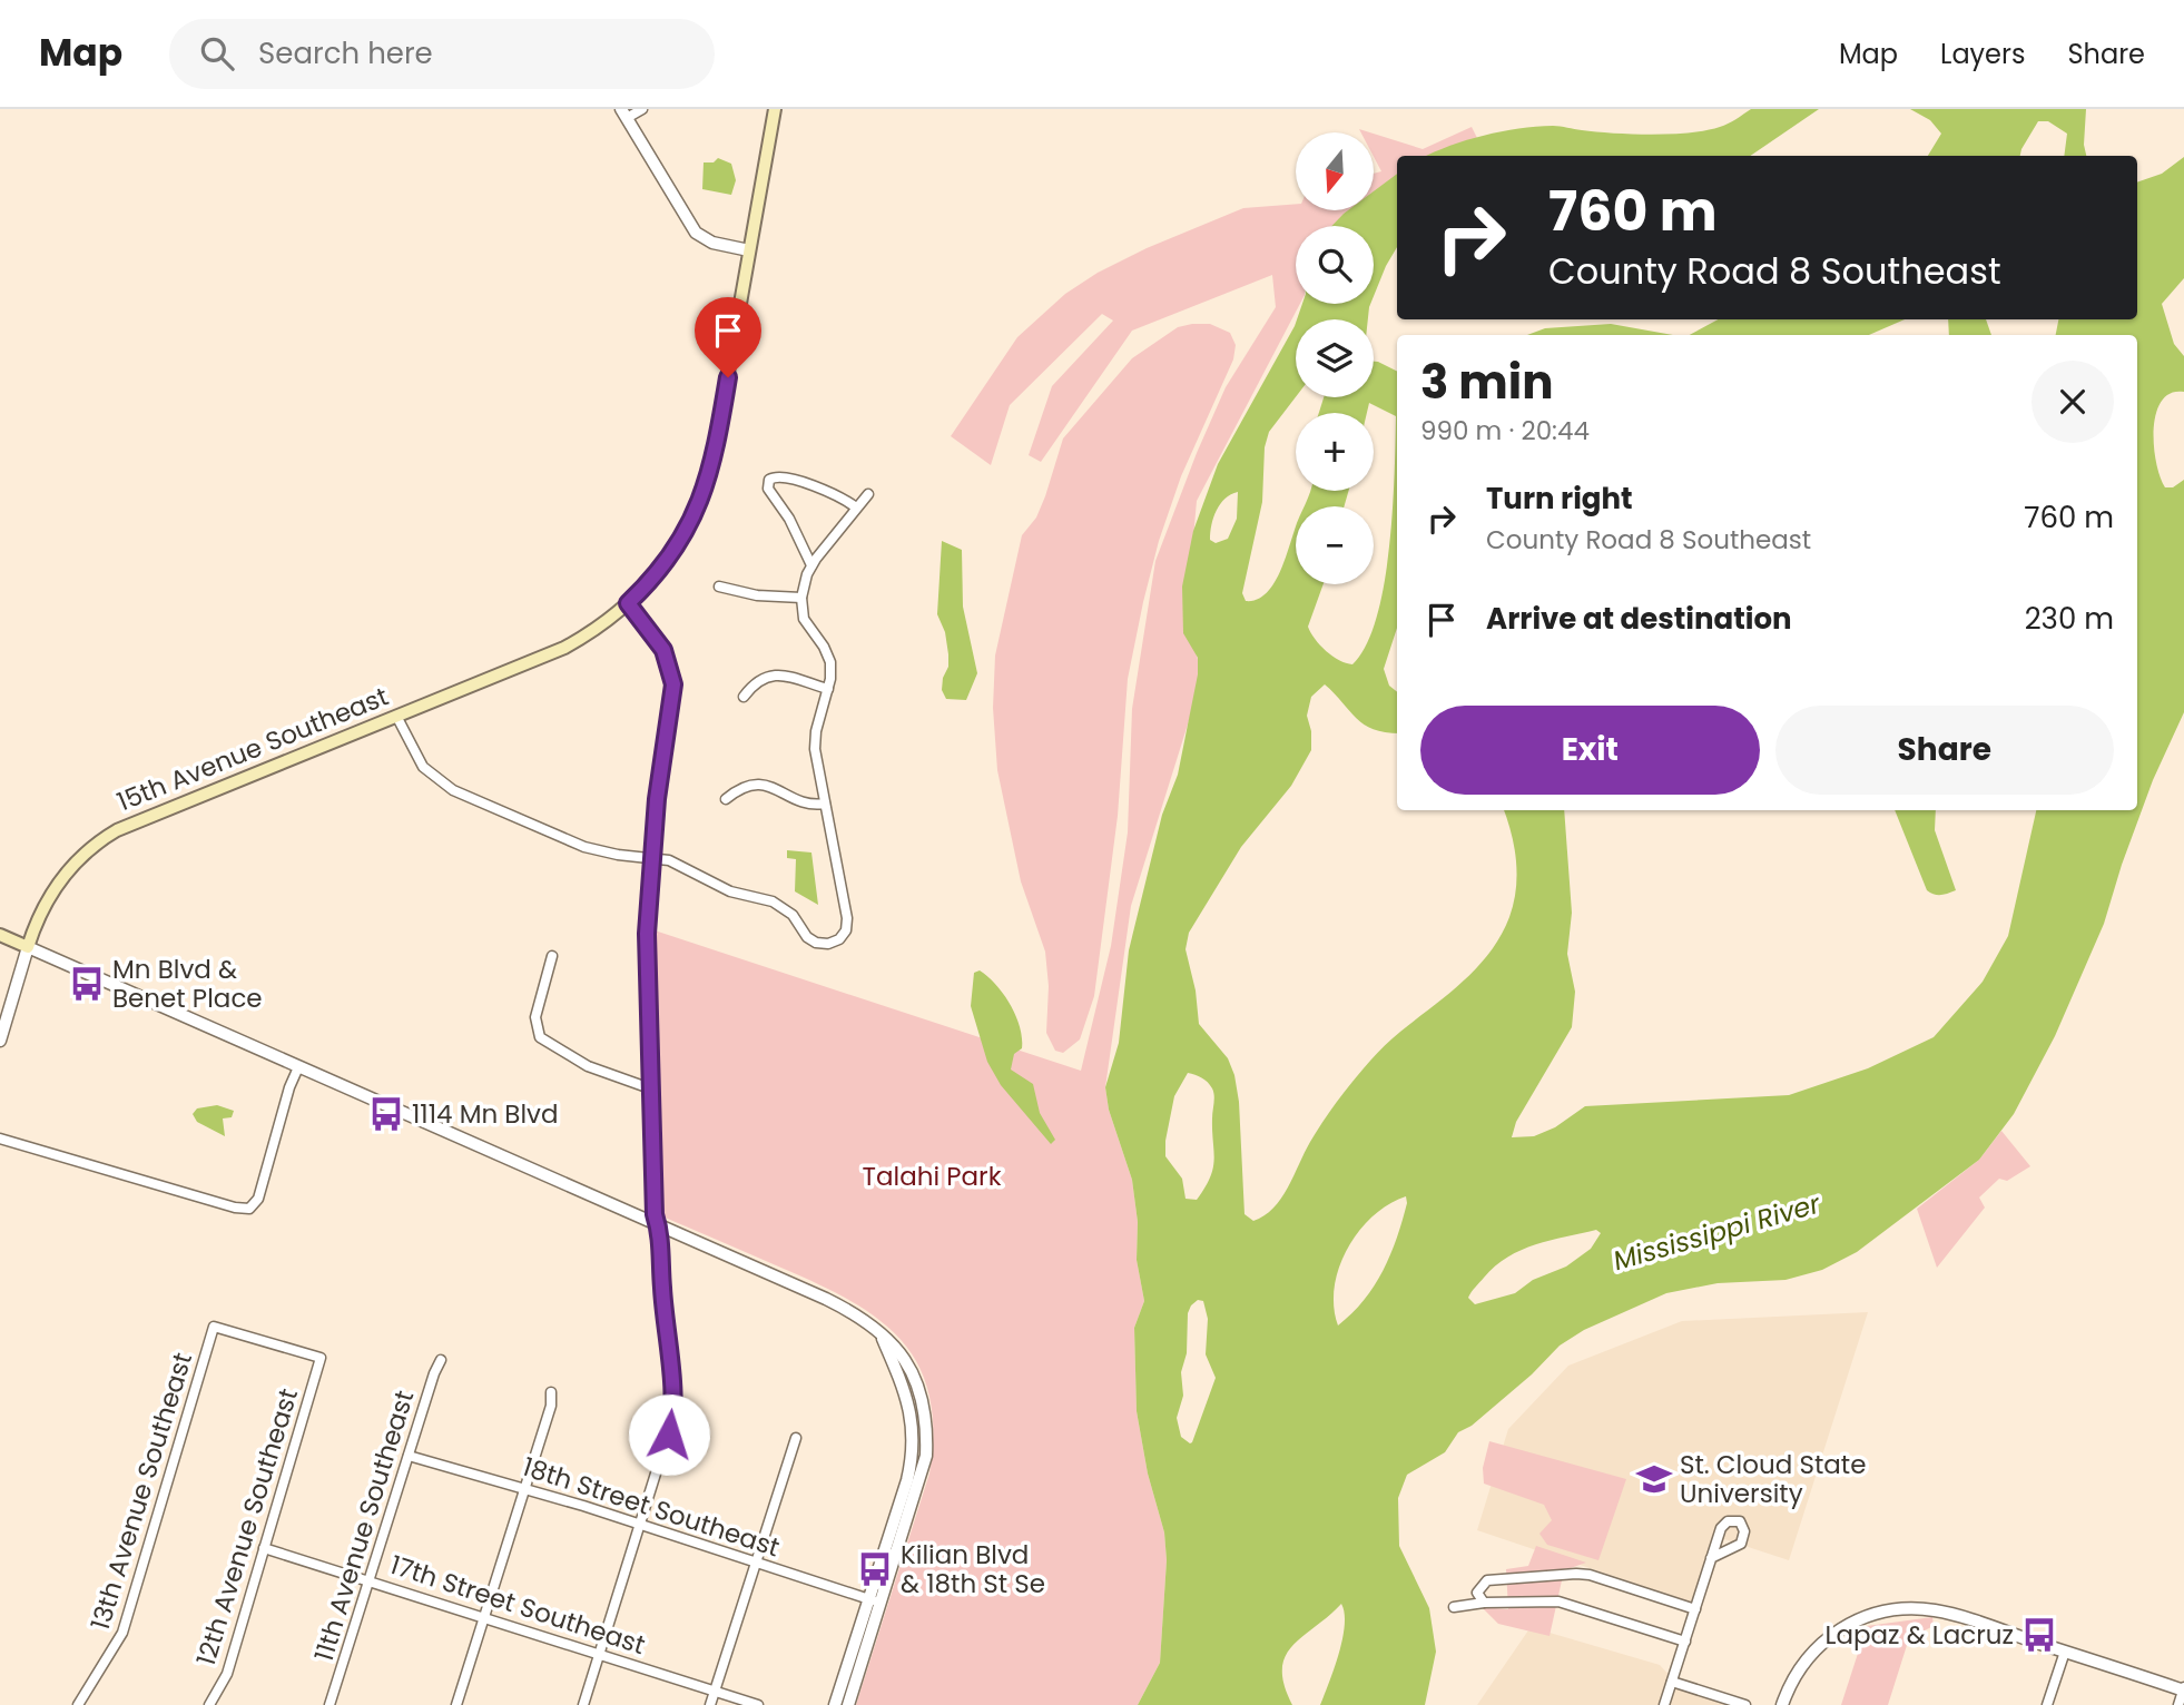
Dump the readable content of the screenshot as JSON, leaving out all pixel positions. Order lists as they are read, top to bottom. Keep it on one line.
{"streets":{"main road":["15th Avenue Southeast"],"street":["13th Avenue Southeast","18th Street Southeast","11th Avenue Southeast","12th Avenue Southeast","17th Street Southeast"]},"crossings":[["13th Avenue Southeast","12th Avenue Southeast"],["18th Street Southeast","11th Avenue Southeast"],["11th Avenue Southeast","17th Street Southeast"],["12th Avenue Southeast","17th Street Southeast"]],"water":["Mississippi River"],"parks":["Talahi Park"],"places":{"bus stop":["Mn Blvd & Benet Place","1114 Mn Blvd","Kilian Blvd & 18th St Se","Lapaz & Lacruz"],"school or university":["St. Cloud State University"]},"north":"bottom","page":{"header":"Map","search":"Search here","nav":["Map","Layers","Share"],"map_buttons":["+","−"],"turn":["760 m","County Road 8 Southeast"],"heading":["3 min","990 m · 20:44"],"list":[{"name":"Turn right","note":"County Road 8 Southeast","value":"760 m"},{"name":"Arrive at destination","value":"230 m"}],"buttons":["Exit","Share"]}}
